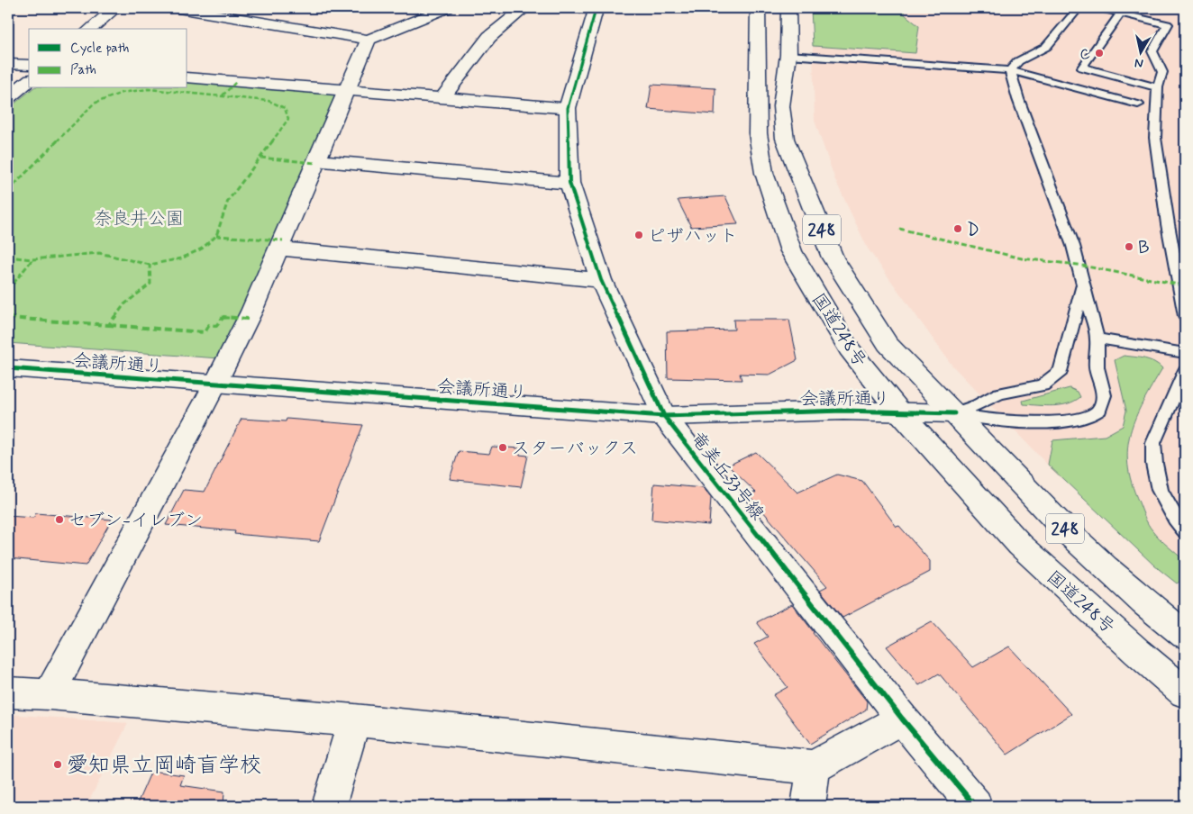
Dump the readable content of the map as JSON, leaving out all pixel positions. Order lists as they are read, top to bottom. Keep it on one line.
{"streets":{"main road":["248","国道248号","会議所通り","竜美丘33号線"]},"crossings":[["国道248号","会議所通り"],["会議所通り","竜美丘33号線"]],"parks":["奈良井公園"],"places":["C","D","ピザハット","B","スターバックス","セブン-イレブン","愛知県立岡崎盲学校"],"legend":["Cycle path","Path"],"north":"bottom"}
